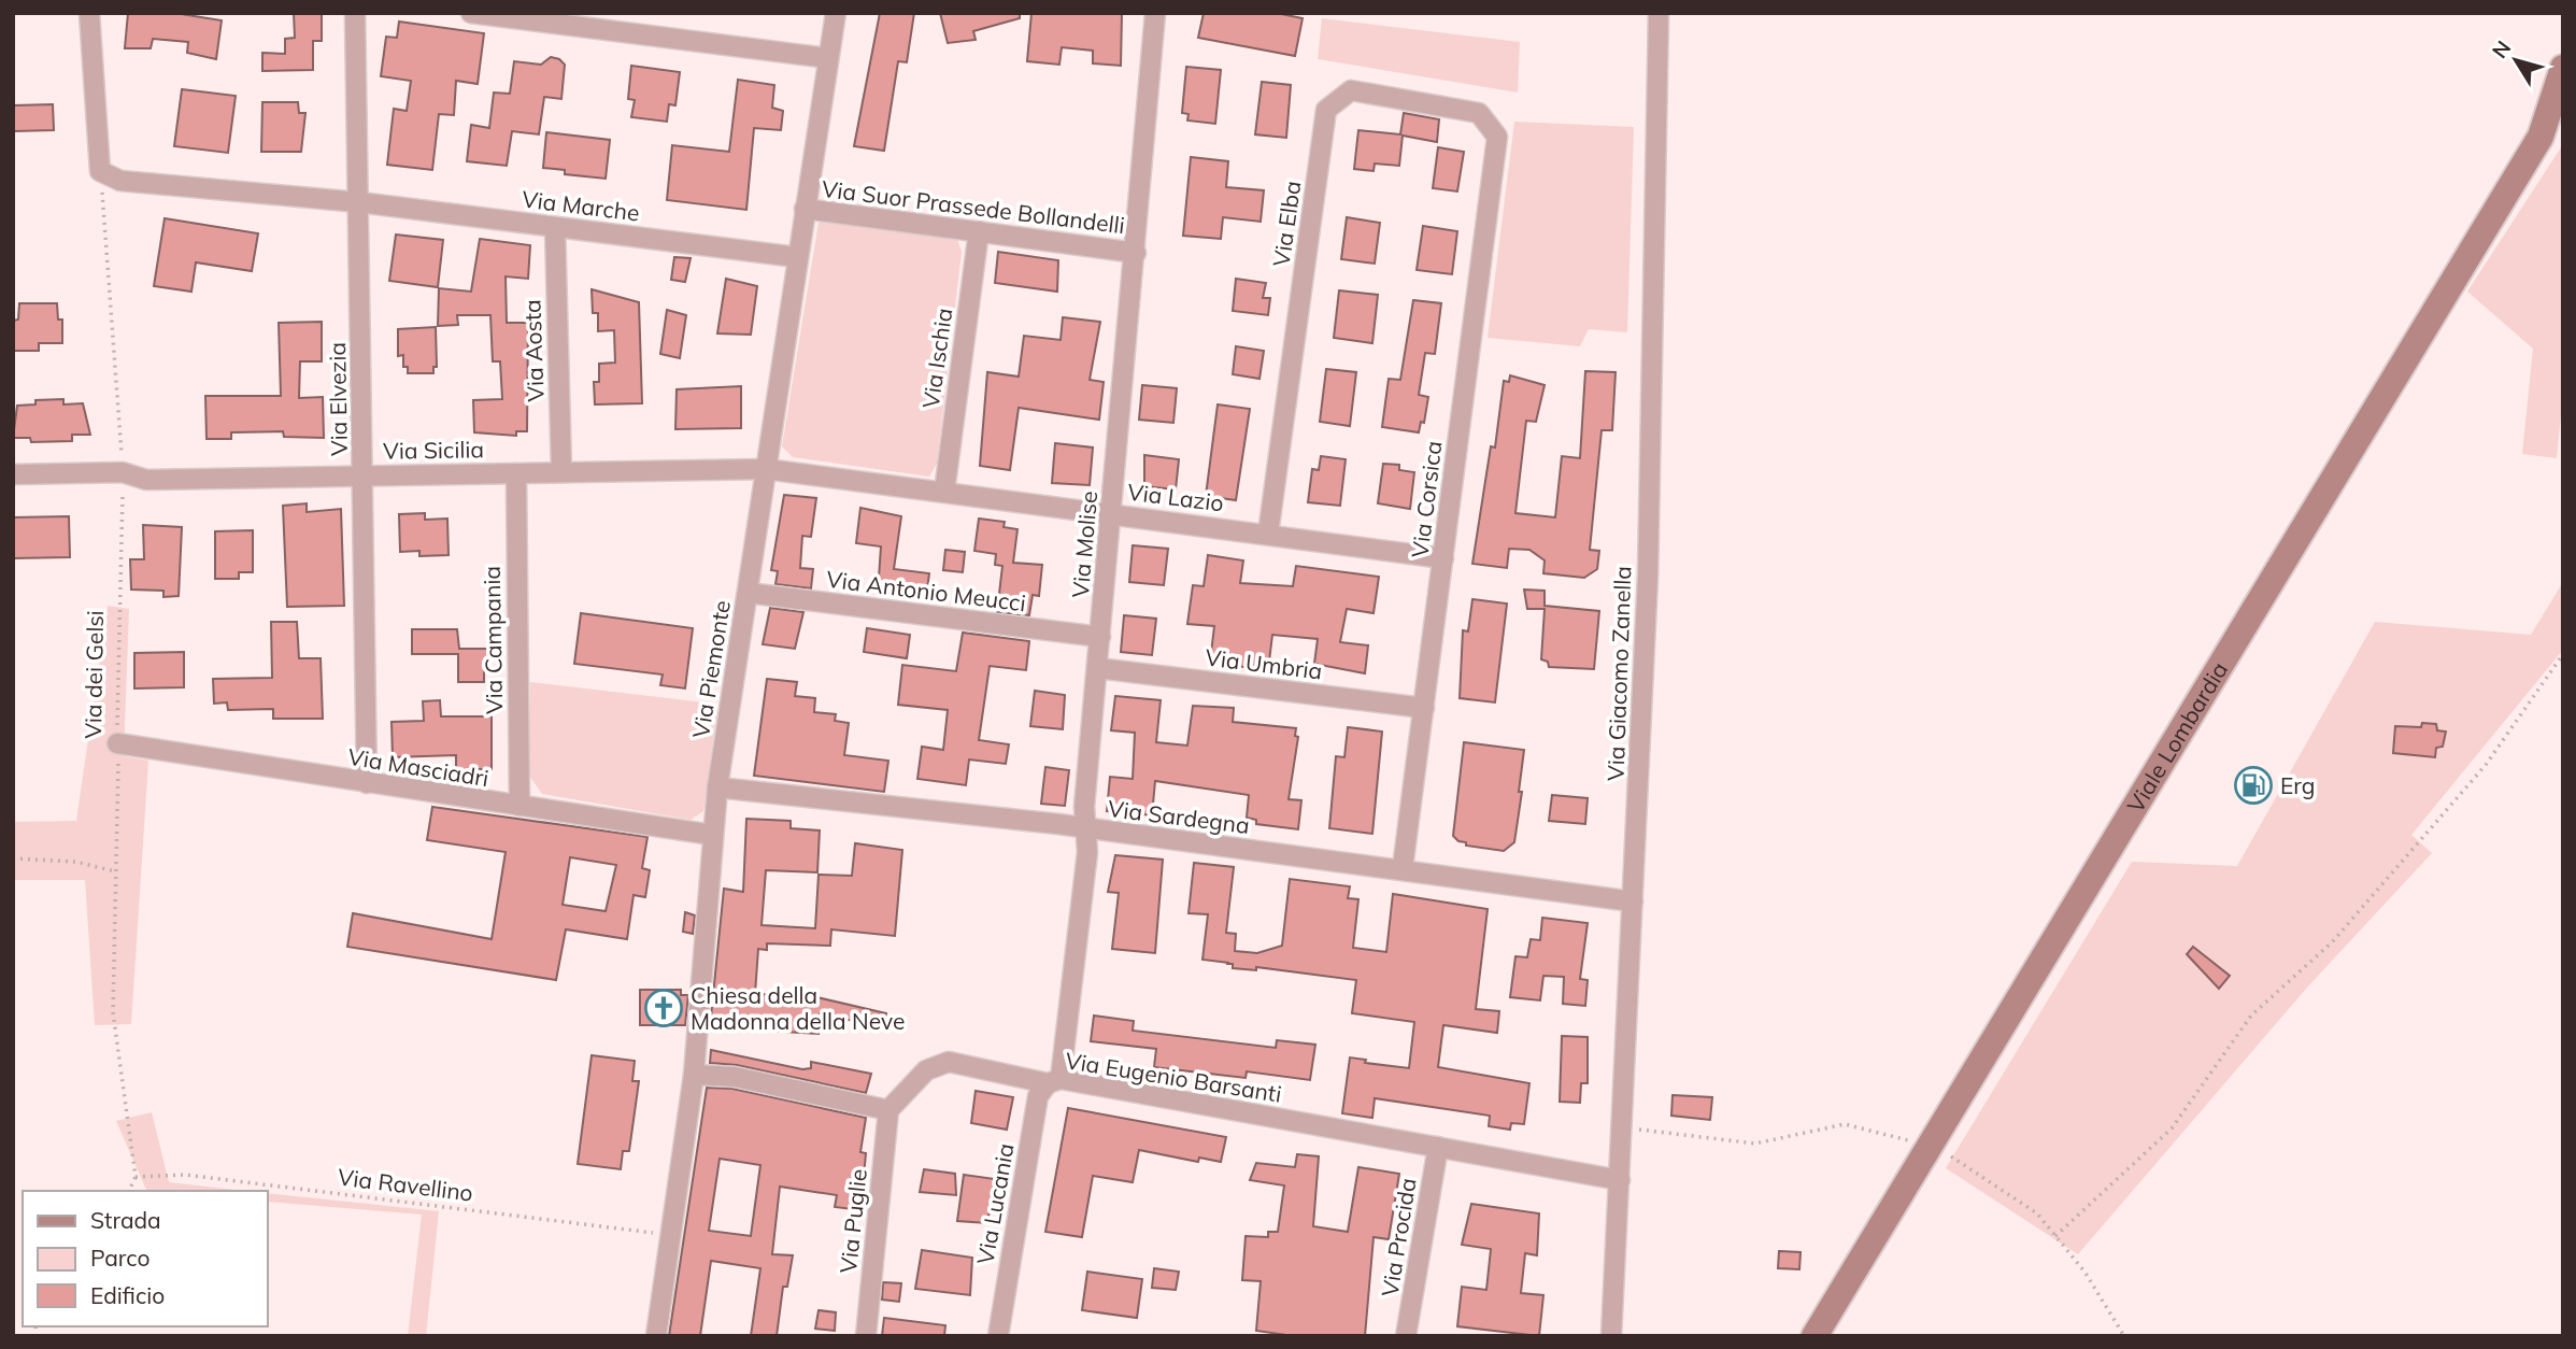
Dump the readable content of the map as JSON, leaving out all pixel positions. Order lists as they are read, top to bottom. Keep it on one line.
{"streets":{"main road":["Viale Lombardia"],"street":["Via Marche","Via Suor Prassede Bollandelli","Via Elba","Via Aosta","Via Ischia","Via Elvezia","Via Sicilia","Via Lazio","Via Corsica","Via Molise","Via Antonio Meucci","Via Campania","Via Umbria","Via Piemonte","Via Giacomo Zanella","Via Masciadri","Via Sardegna","Via Eugenio Barsanti","Via Lucania","Via Puglie","Via Procida"],"path":["Via dei Gelsi","Via Ravellino"]},"crossings":[["Via Marche","Via Aosta"],["Via Marche","Via Elvezia"],["Via Marche","Via Piemonte"],["Via Suor Prassede Bollandelli","Via Ischia"],["Via Suor Prassede Bollandelli","Via Molise"],["Via Suor Prassede Bollandelli","Via Piemonte"],["Via Elba","Via Lazio"],["Via Elba","Via Corsica"],["Via Aosta","Via Sicilia"],["Via Ischia","Via Lazio"],["Via Elvezia","Via Sicilia"],["Via Elvezia","Via Masciadri"],["Via Sicilia","Via Lazio"],["Via Sicilia","Via Campania"],["Via Sicilia","Via Piemonte"],["Via Sicilia","Via dei Gelsi"],["Via Lazio","Via Corsica"],["Via Lazio","Via Molise"],["Via Lazio","Via Piemonte"],["Via Corsica","Via Umbria"],["Via Corsica","Via Sardegna"],["Via Molise","Via Antonio Meucci"],["Via Molise","Via Umbria"],["Via Molise","Via Sardegna"],["Via Molise","Via Eugenio Barsanti"],["Via Molise","Via Lucania"],["Via Antonio Meucci","Via Piemonte"],["Via Campania","Via Masciadri"],["Via Piemonte","Via Masciadri"],["Via Piemonte","Via Sardegna"],["Via Piemonte","Via Ravellino"],["Via Giacomo Zanella","Via Sardegna"],["Via Giacomo Zanella","Via Eugenio Barsanti"],["Via dei Gelsi","Via Masciadri"],["Via dei Gelsi","Via Ravellino"],["Via Eugenio Barsanti","Via Lucania"],["Via Eugenio Barsanti","Via Puglie"],["Via Eugenio Barsanti","Via Procida"]],"places":{"fuel station":["Erg"],"church":["Chiesa della Madonna della Neve"]},"legend":["Strada","Parco","Edificio"],"north":"top left"}
